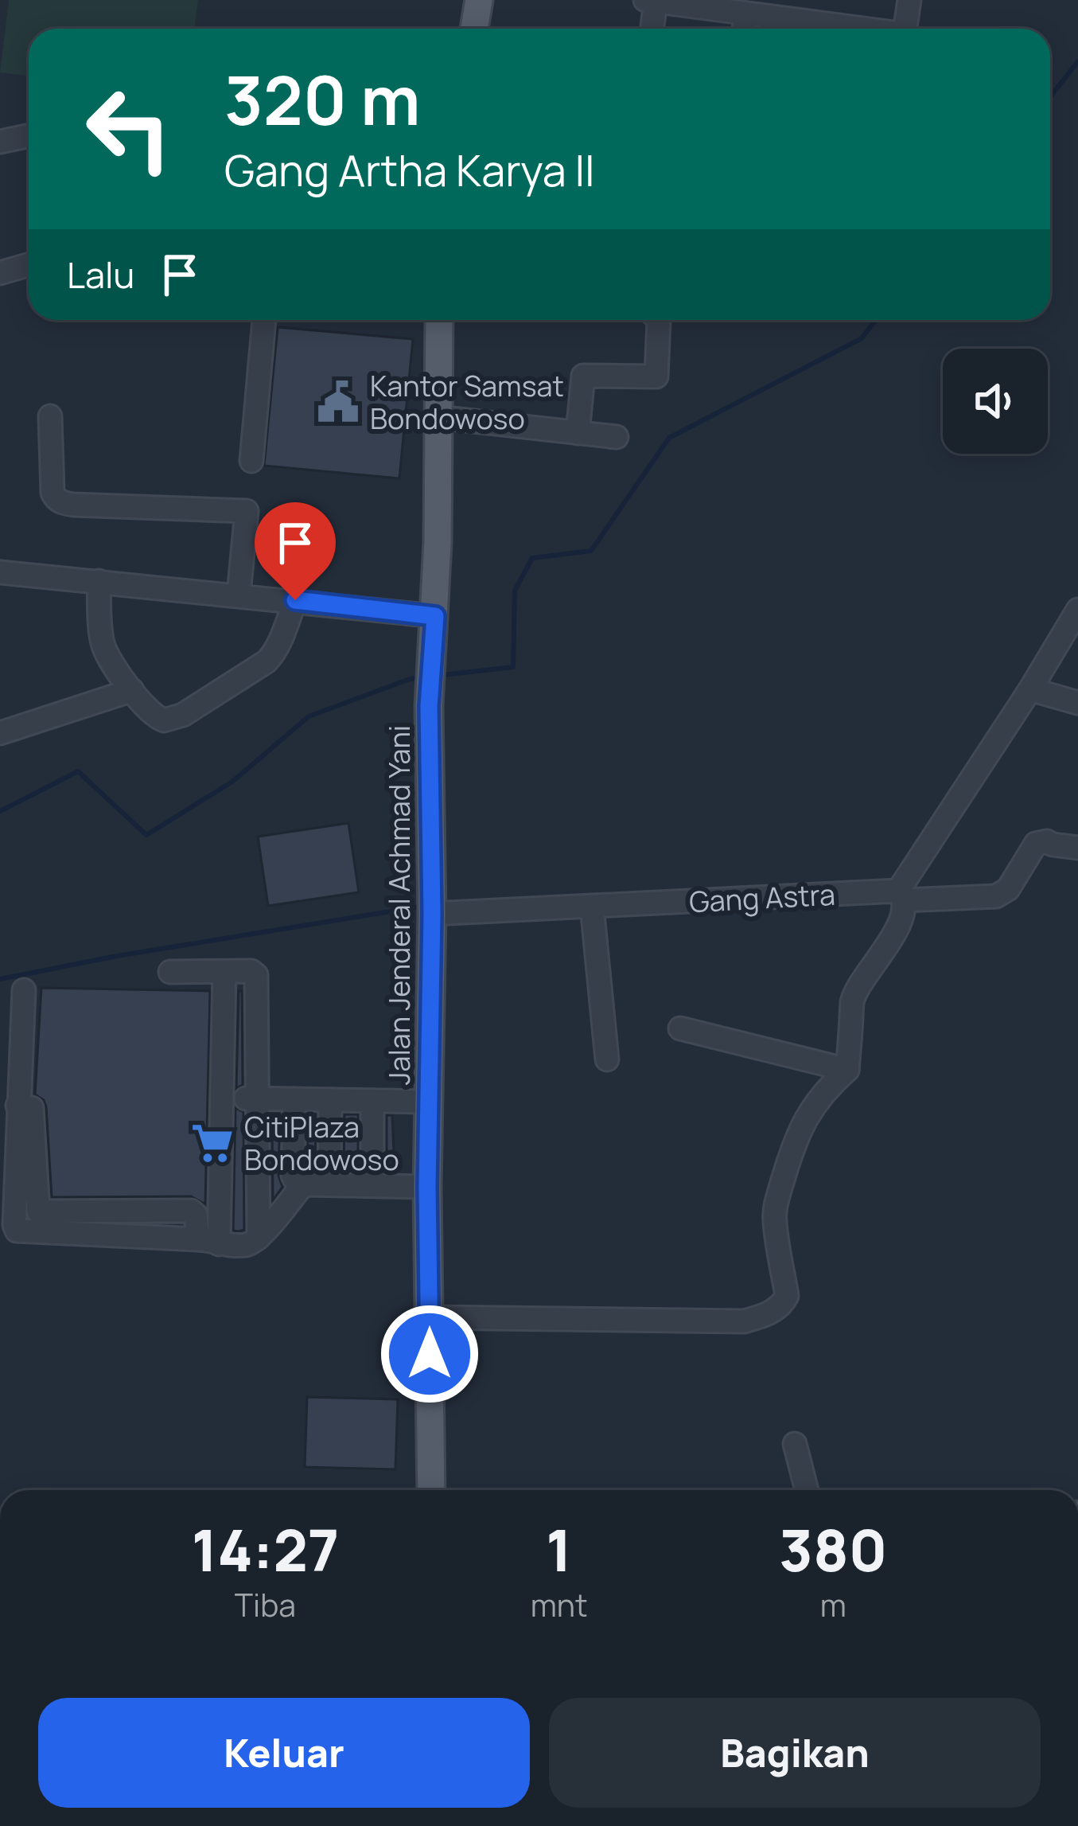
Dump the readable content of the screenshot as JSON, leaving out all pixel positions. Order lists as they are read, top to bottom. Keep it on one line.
{"streets":{"main road":["Jalan Jenderal Achmad Yani"],"street":["Gang Astra"]},"crossings":[["Gang Astra","Jalan Jenderal Achmad Yani"]],"places":{"public building":["Kantor Samsat Bondowoso"],"supermarket":["CitiPlaza Bondowoso"]},"page":{"turn":["320 m","Gang Artha Karya II"],"then":"Lalu","eta":["14:27","Tiba","1","mnt","380","m"],"buttons":["Keluar","Bagikan"]}}
